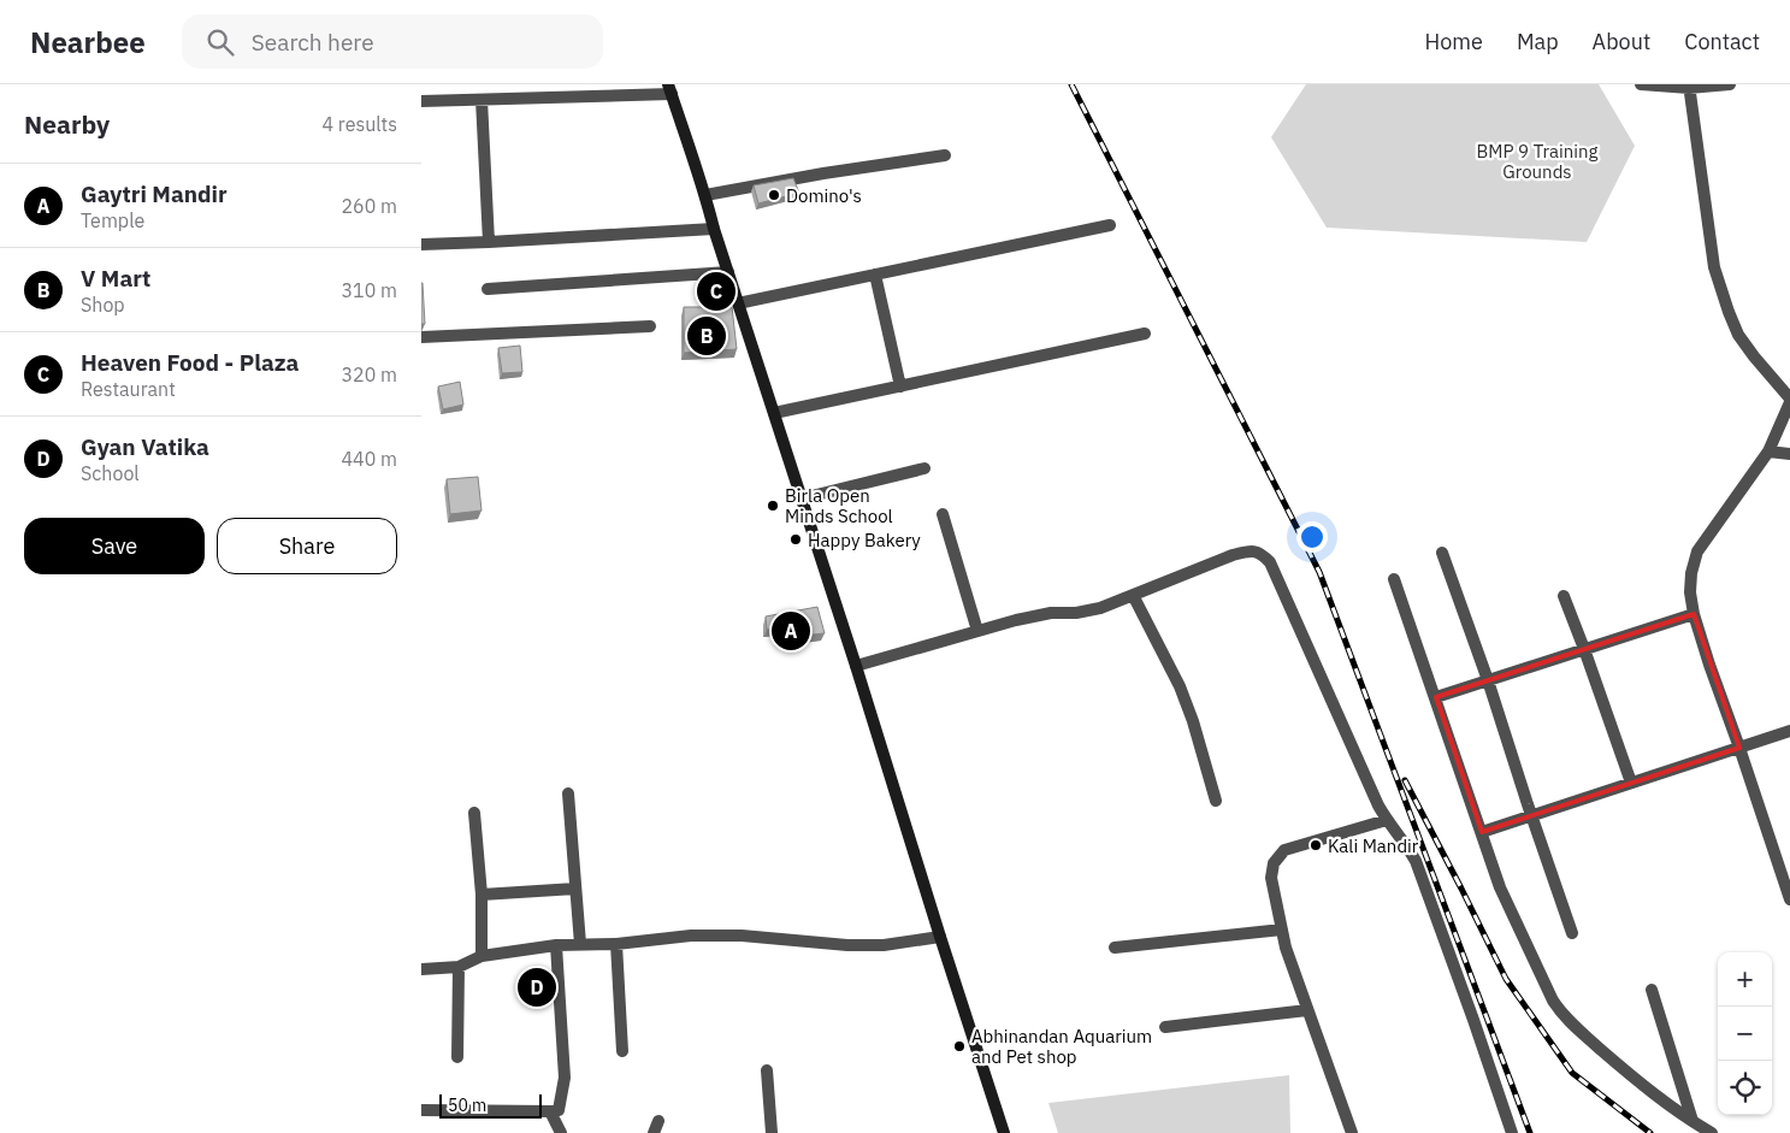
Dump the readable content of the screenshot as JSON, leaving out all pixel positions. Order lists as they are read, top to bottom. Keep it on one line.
{"parks":["BMP 9 Training Grounds"],"places":["Domino's","Birla Open Minds School","Happy Bakery","Kali Mandir","Abhinandan Aquarium and Pet shop"],"scale_bar":"50 m","page":{"header":"Nearbee","search":"Search here","nav":["Home","Map","About","Contact"],"heading":["Nearby","4 results"],"list":[{"mark":"A","name":"Gaytri Mandir","note":"Temple","value":"260 m"},{"mark":"B","name":"V Mart","note":"Shop","value":"310 m"},{"mark":"C","name":"Heaven Food - Plaza","note":"Restaurant","value":"320 m"},{"mark":"D","name":"Gyan Vatika","note":"School","value":"440 m"}],"pins":["C","B","A","D"],"buttons":["Save","Share"],"map_buttons":["+","−"],"scale":"50 m"}}
